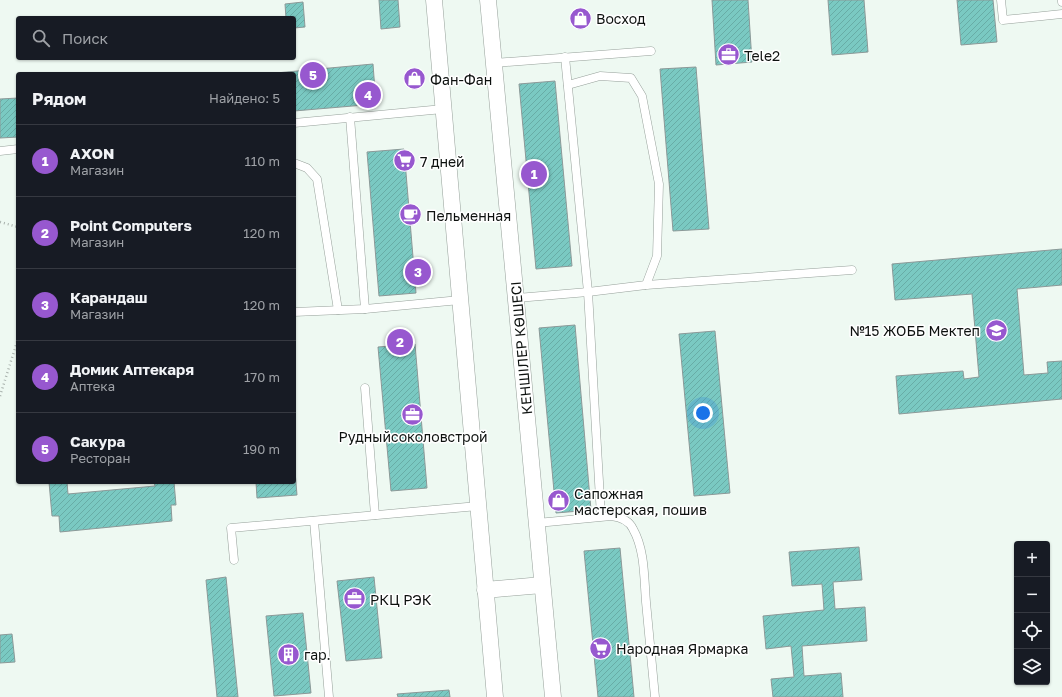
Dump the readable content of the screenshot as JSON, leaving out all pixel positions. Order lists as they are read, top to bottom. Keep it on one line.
{"streets":{"street":["КЕНШІЛЕР КӨШЕСІ"]},"places":{"shop":["Восход","Фан-Фан","Сапожная мастерская, пошив"],"office":["Tele2","Рудныйсоколовстрой","РКЦ РЭК"],"supermarket":["7 дней","Народная Ярмарка"],"cafe":["Пельменная"],"school or university":["№15 ЖОББ Мектеп"],"building":["гар."]},"page":{"search":"Поиск","pins":["5","4","1","3","2"],"heading":["Рядом","Найдено: 5"],"list":[{"mark":"1","name":"AXON","note":"Магазин","value":"110 m"},{"mark":"2","name":"Point Computers","note":"Магазин","value":"120 m"},{"mark":"3","name":"Карандаш","note":"Магазин","value":"120 m"},{"mark":"4","name":"Домик Аптекаря","note":"Аптека","value":"170 m"},{"mark":"5","name":"Сакура","note":"Ресторан","value":"190 m"}],"map_buttons":["+","−"]}}
